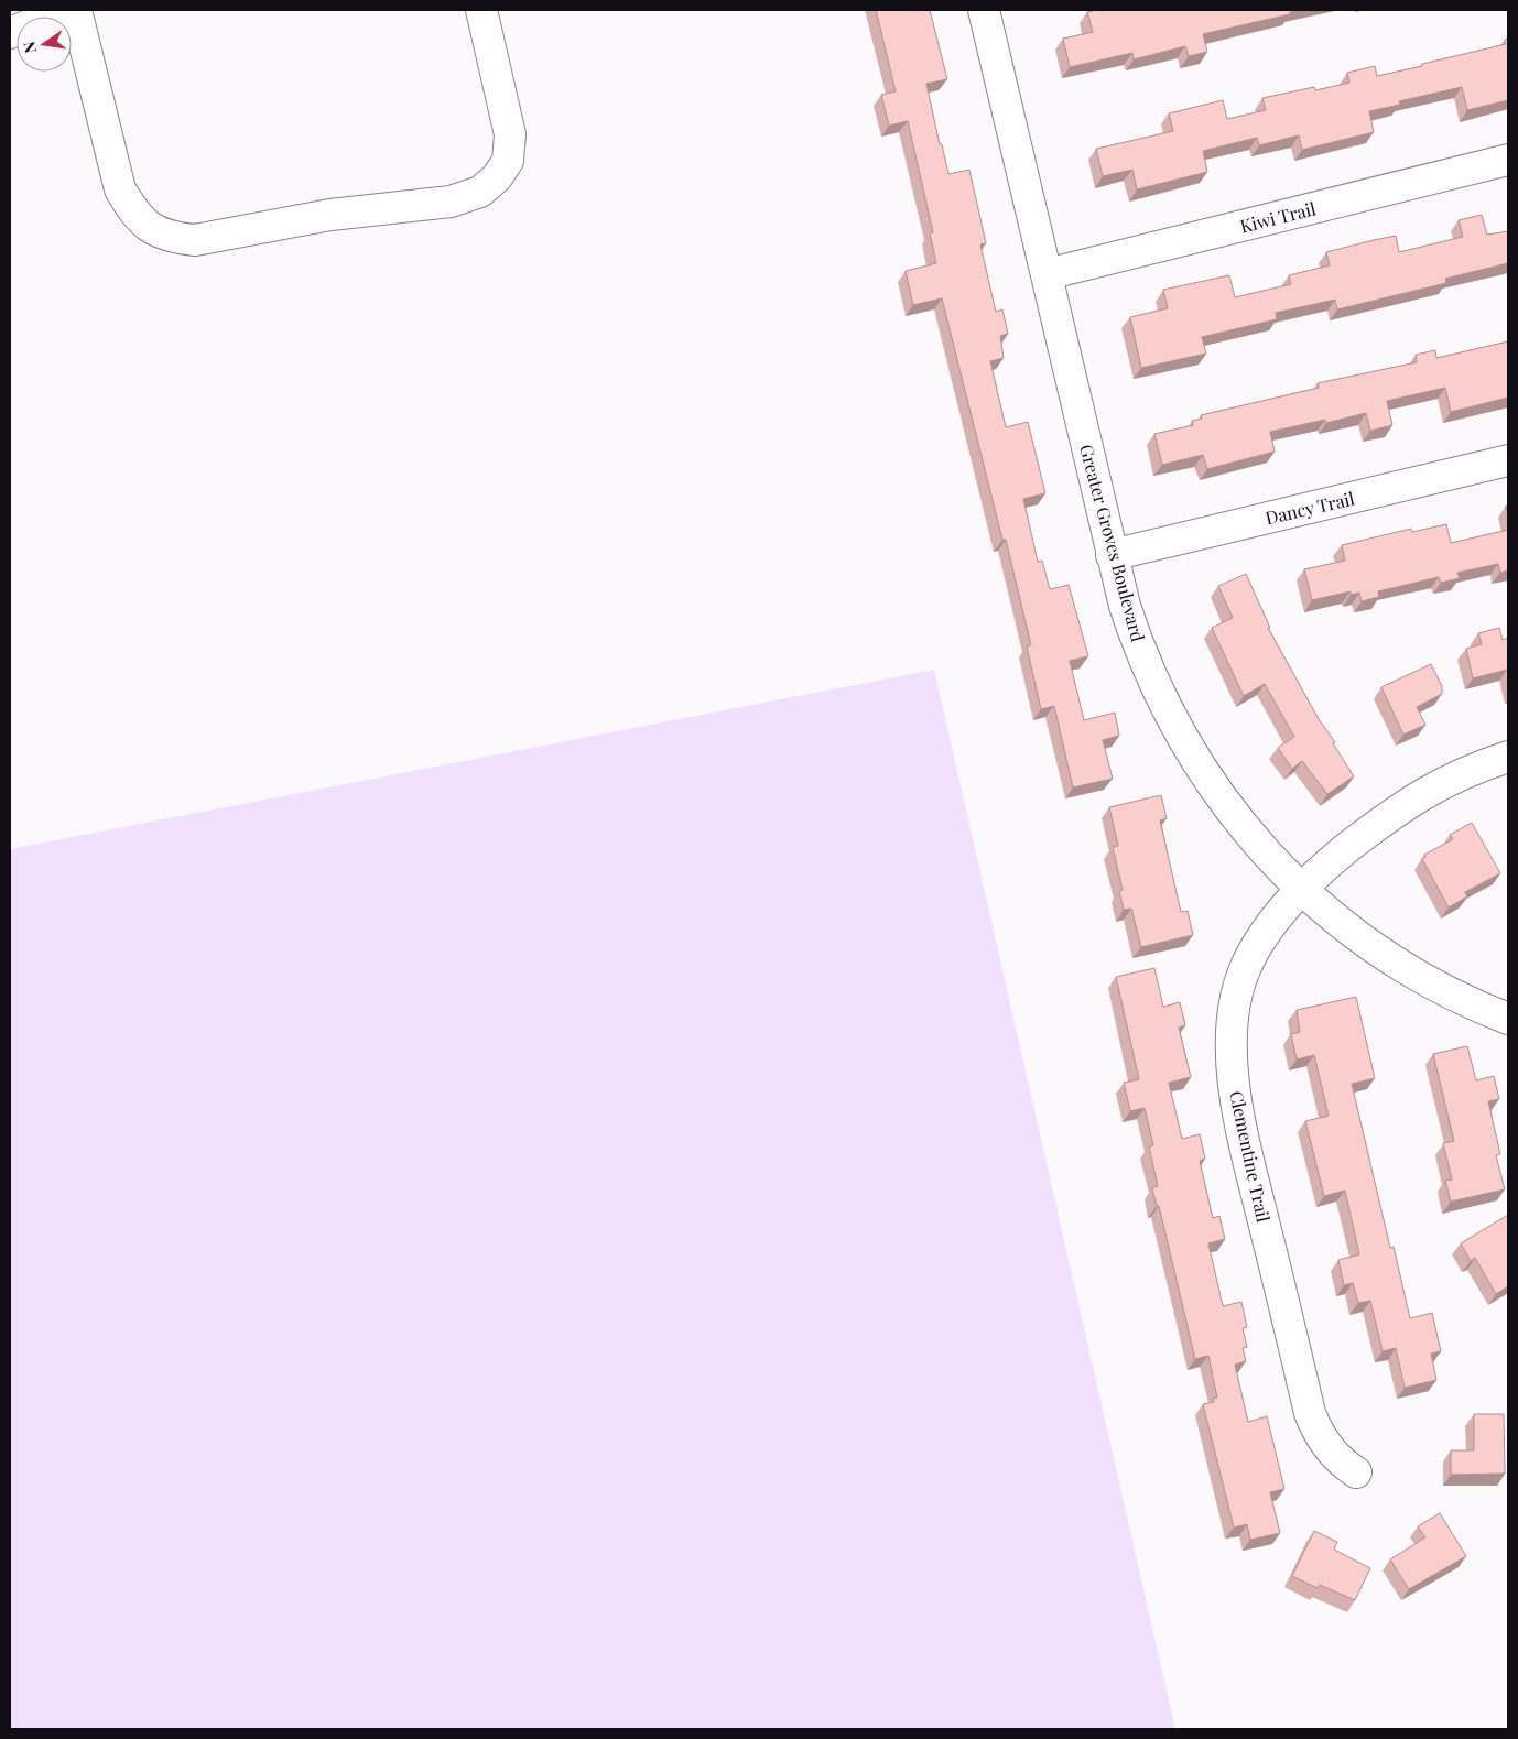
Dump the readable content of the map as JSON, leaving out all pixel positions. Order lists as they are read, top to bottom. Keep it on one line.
{"streets":{"street":["Kiwi Trail","Dancy Trail","Greater Groves Boulevard","Clementine Trail"]},"crossings":[["Kiwi Trail","Greater Groves Boulevard"],["Dancy Trail","Greater Groves Boulevard"],["Greater Groves Boulevard","Clementine Trail"]],"north":"left"}
